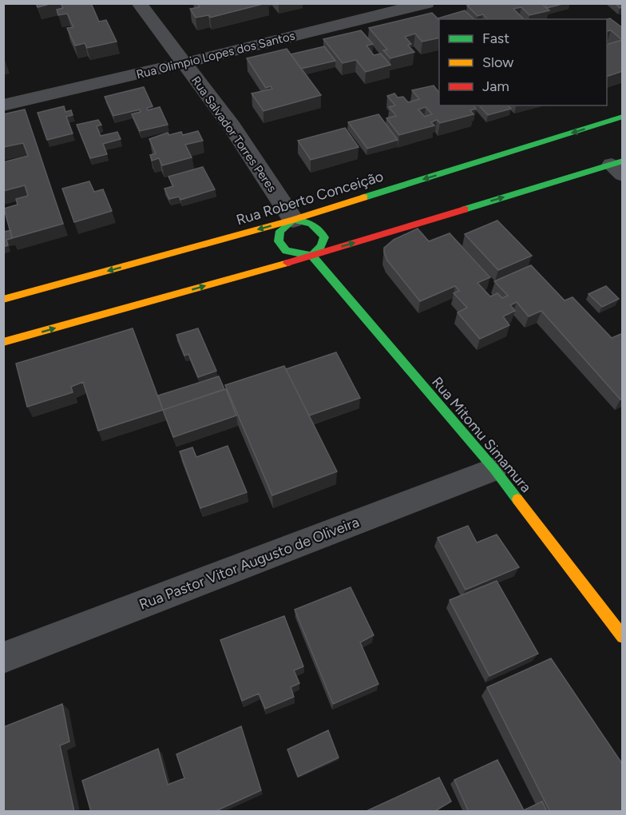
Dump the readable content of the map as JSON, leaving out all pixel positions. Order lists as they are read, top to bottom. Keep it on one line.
{"streets":{"street":["Rua Olimpio Lopes dos Santos","Rua Salvador Torres Peres","Rua Roberto Conceição","Rua Mitomu Simamura","Rua Pastor Vitor Augusto de Oliveira"]},"crossings":[["Rua Olimpio Lopes dos Santos","Rua Salvador Torres Peres"],["Rua Salvador Torres Peres","Rua Roberto Conceição"],["Rua Salvador Torres Peres","Rua Mitomu Simamura"],["Rua Roberto Conceição","Rua Mitomu Simamura"],["Rua Mitomu Simamura","Rua Pastor Vitor Augusto de Oliveira"]],"legend":["Fast","Slow","Jam"]}
